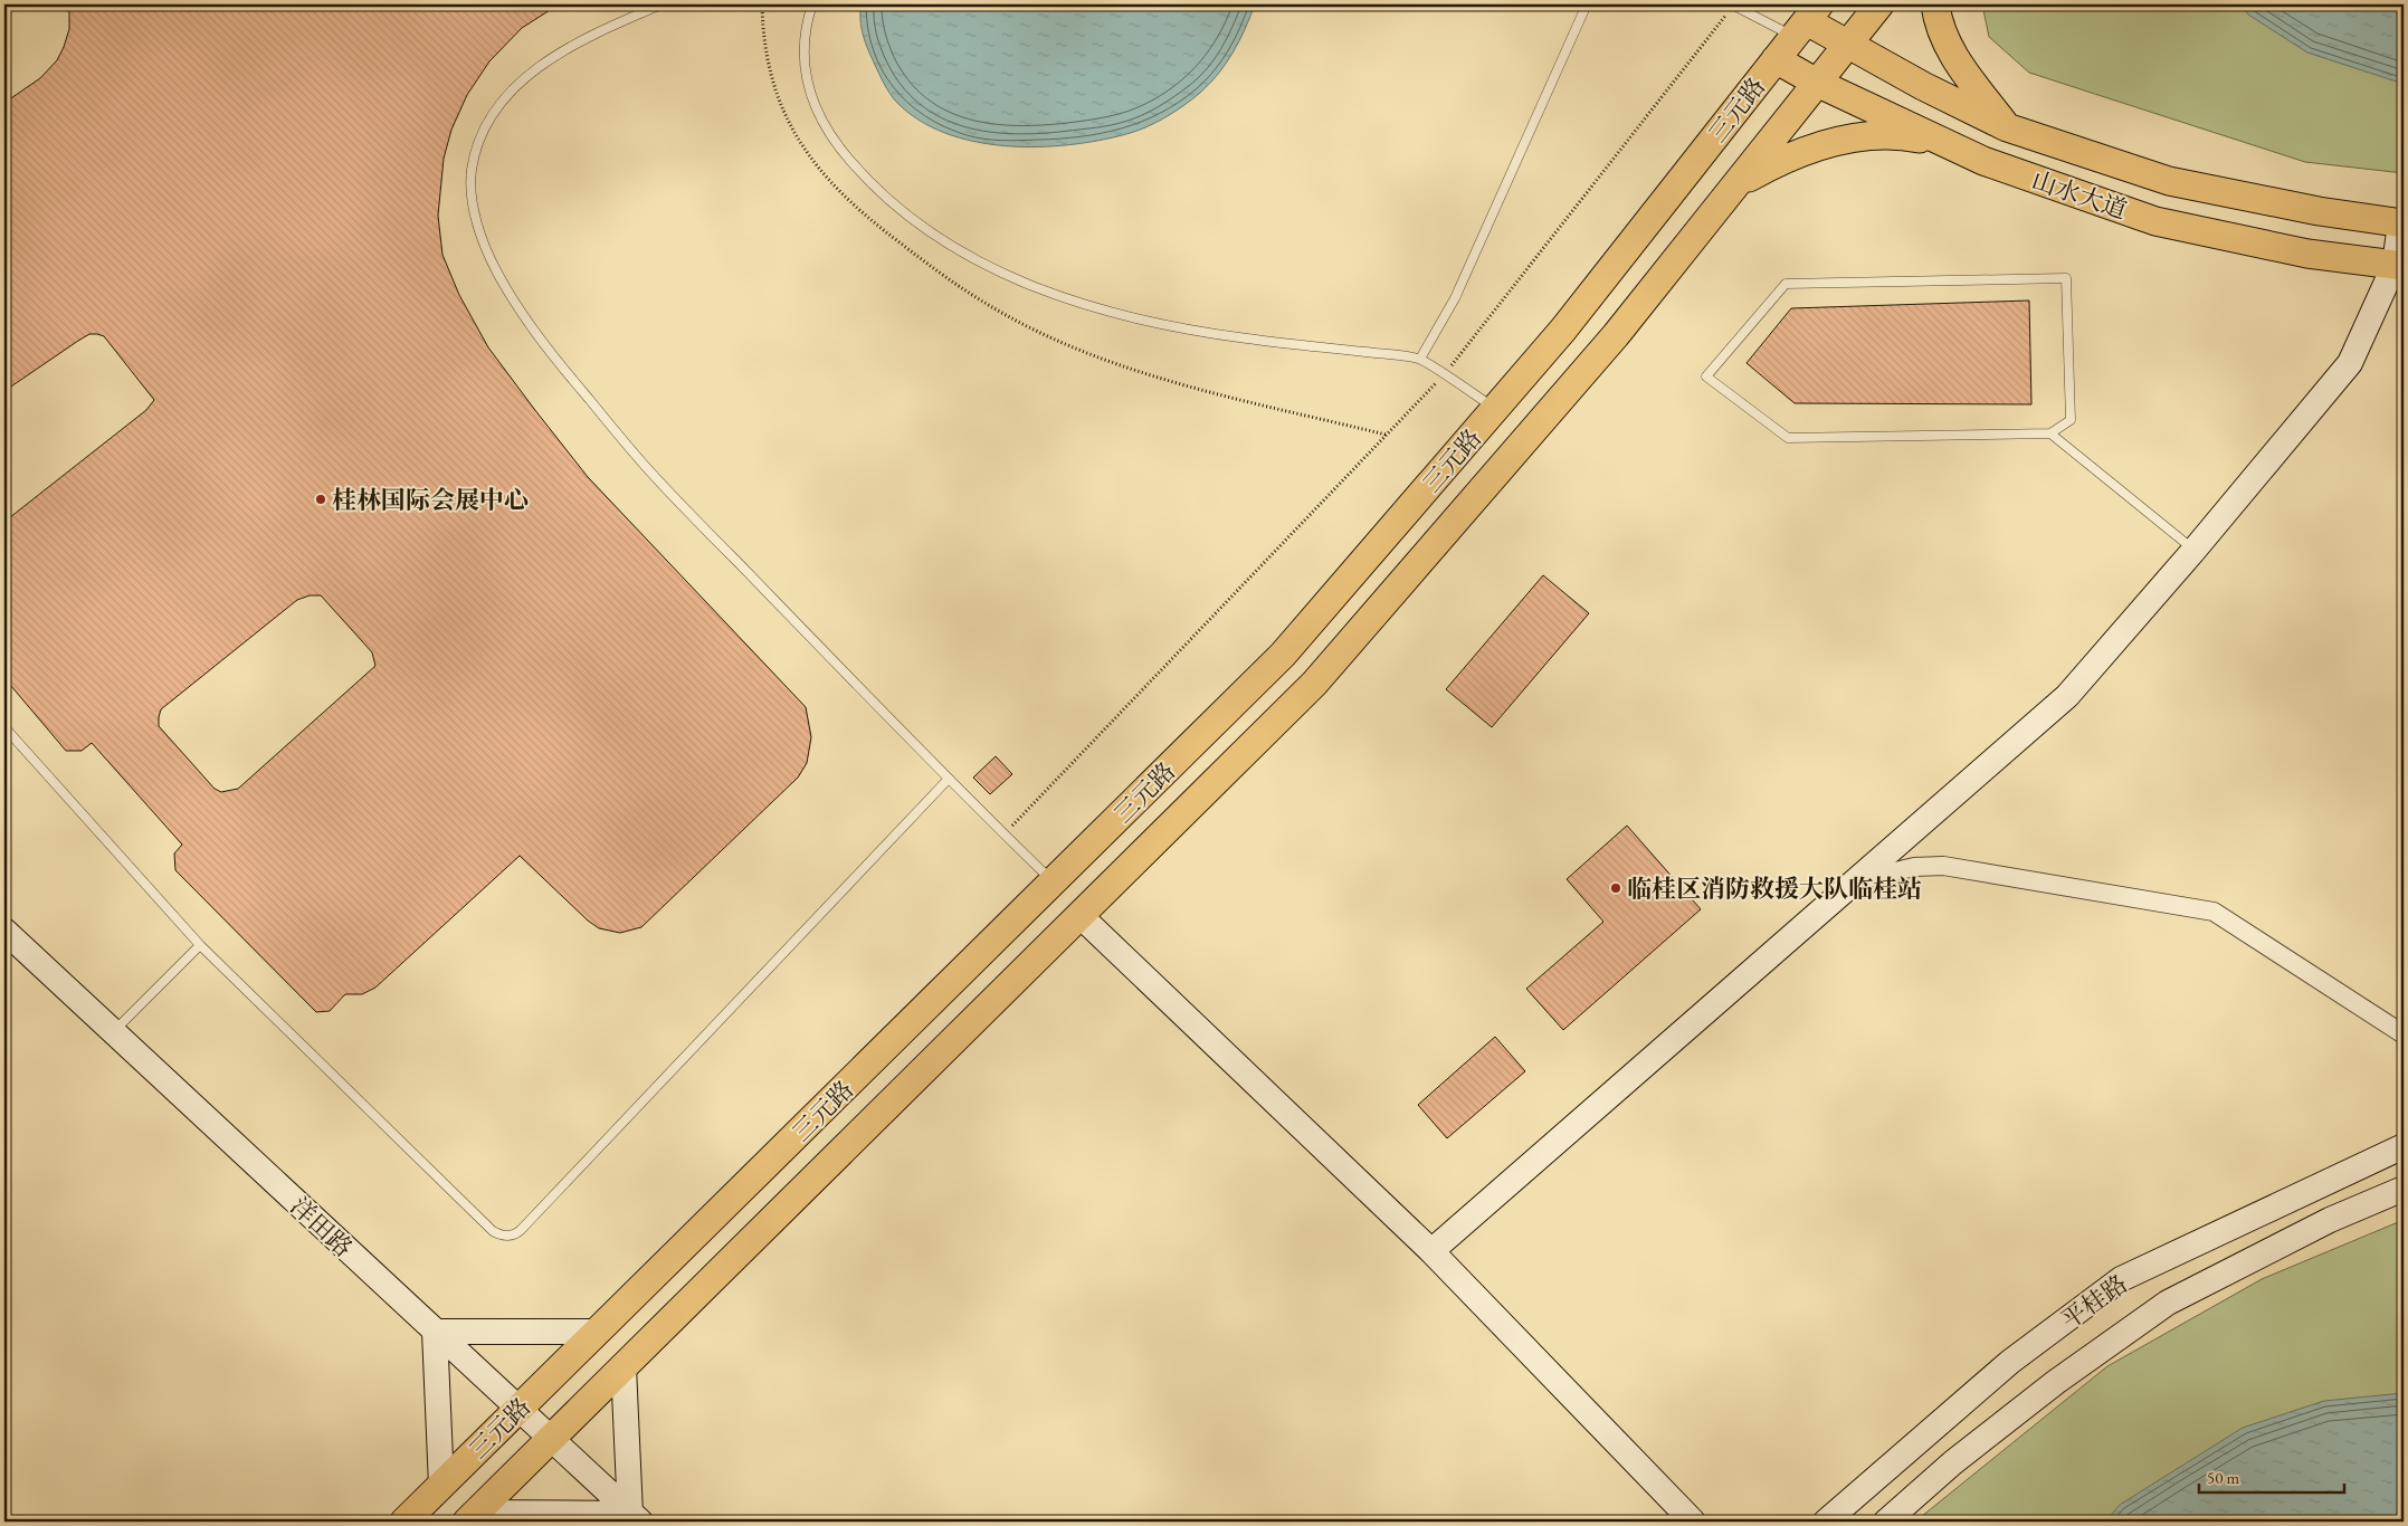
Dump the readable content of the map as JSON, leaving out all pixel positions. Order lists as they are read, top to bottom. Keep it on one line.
{"streets":{"main road":["三元路","山水大道"],"street":["洋田路","平桂路"]},"crossings":[["三元路","山水大道"],["三元路","洋田路"]],"places":["桂林国际会展中心","临桂区消防救援大队临桂站"],"scale_bar":"50 m"}
